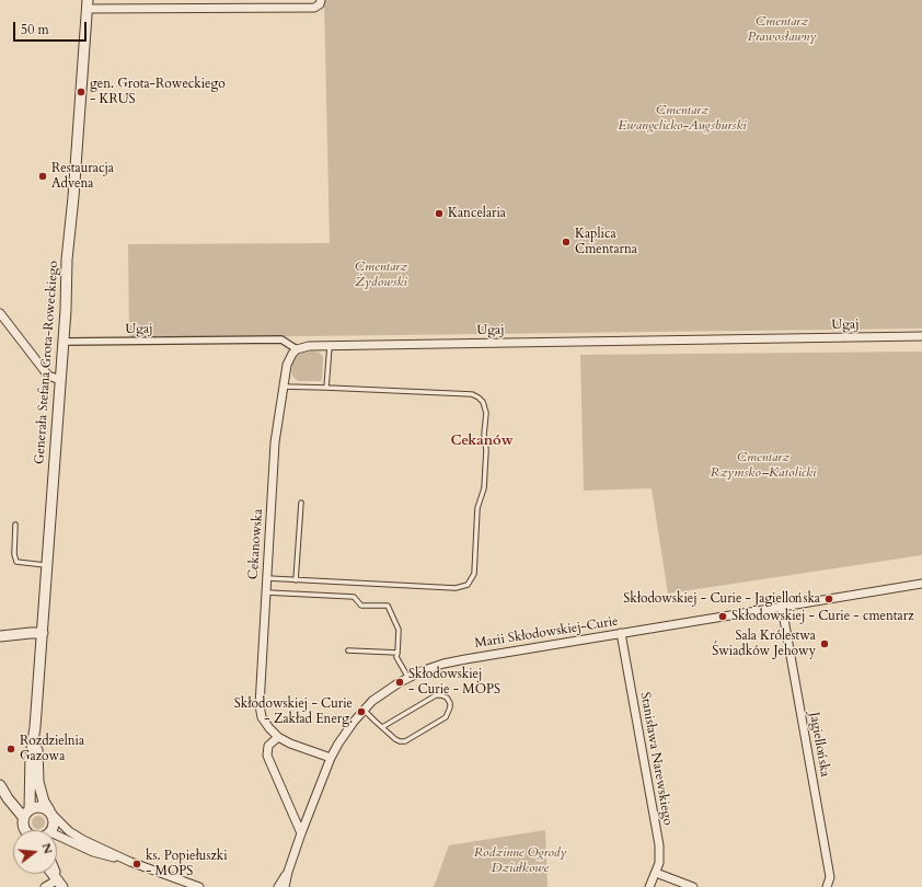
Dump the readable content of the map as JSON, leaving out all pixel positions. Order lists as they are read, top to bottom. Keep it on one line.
{"streets":{"street":["Ugaj","Generała Stefana Grota-Roweckiego","Cekanowska","Marii Skłodowskiej-Curie","Jagiellońska","Stanisława Narewskiego"]},"crossings":[["Ugaj","Generała Stefana Grota-Roweckiego"],["Ugaj","Cekanowska"],["Cekanowska","Marii Skłodowskiej-Curie"],["Marii Skłodowskiej-Curie","Jagiellońska"],["Marii Skłodowskiej-Curie","Stanisława Narewskiego"]],"districts":["Cekanów"],"parks":["Cmentarz Prawosławny","Cmentarz Ewangelicko-Augsburski","Cmentarz Żydowski","Cmentarz Rzymsko–Katolicki","Rodzinne Ogrody Działkowe"],"places":["gen. Grota-Roweckiego - KRUS","Restauracja Advena","Kancelaria","Kaplica Cmentarna","Skłodowskiej - Curie - Jagiellońska","Skłodowskiej - Curie - cmentarz","Sala Królestwa Świadków Jehowy","Skłodowskiej - Curie - MOPS","Skłodowskiej - Curie - Zakład Energ.","Rozdzielnia Gazowa","ks. Popiełuszki - MOPS"],"scale_bar":"50 m","north":"right"}
